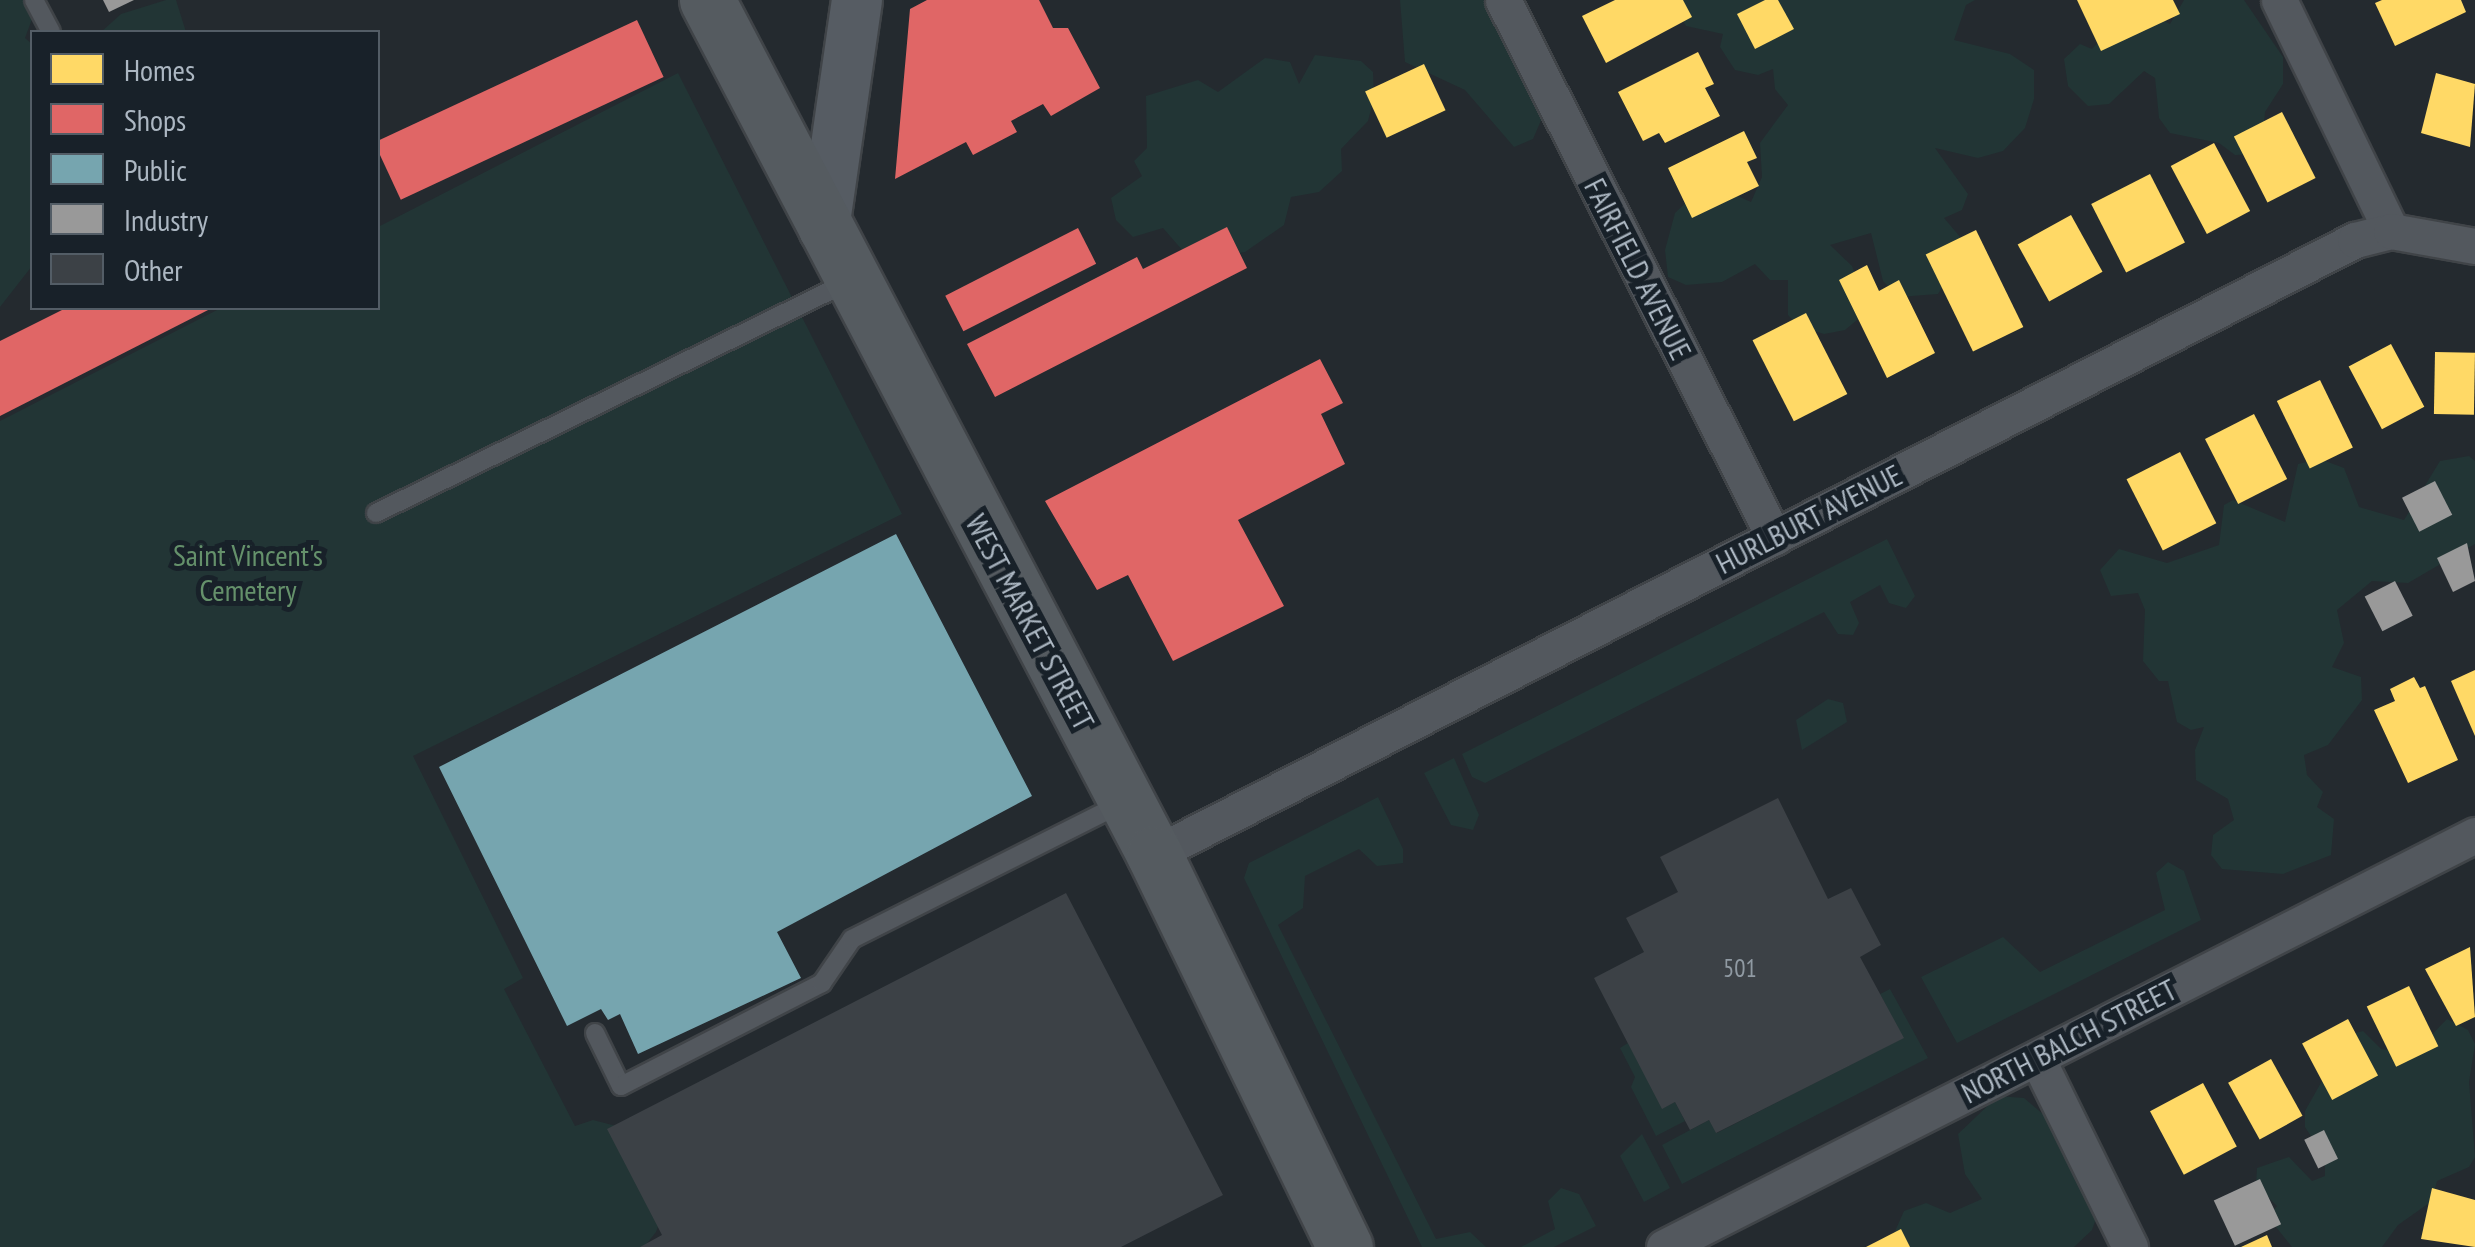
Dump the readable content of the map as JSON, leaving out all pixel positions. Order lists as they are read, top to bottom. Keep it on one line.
{"streets":{"main road":["WEST MARKET STREET"],"street":["FAIRFIELD AVENUE","HURLBURT AVENUE","NORTH BALCH STREET"]},"crossings":[["FAIRFIELD AVENUE","HURLBURT AVENUE"],["HURLBURT AVENUE","WEST MARKET STREET"]],"parks":["Saint Vincent's Cemetery"],"house_numbers":["501"],"legend":["Homes","Shops","Public","Industry","Other"]}
